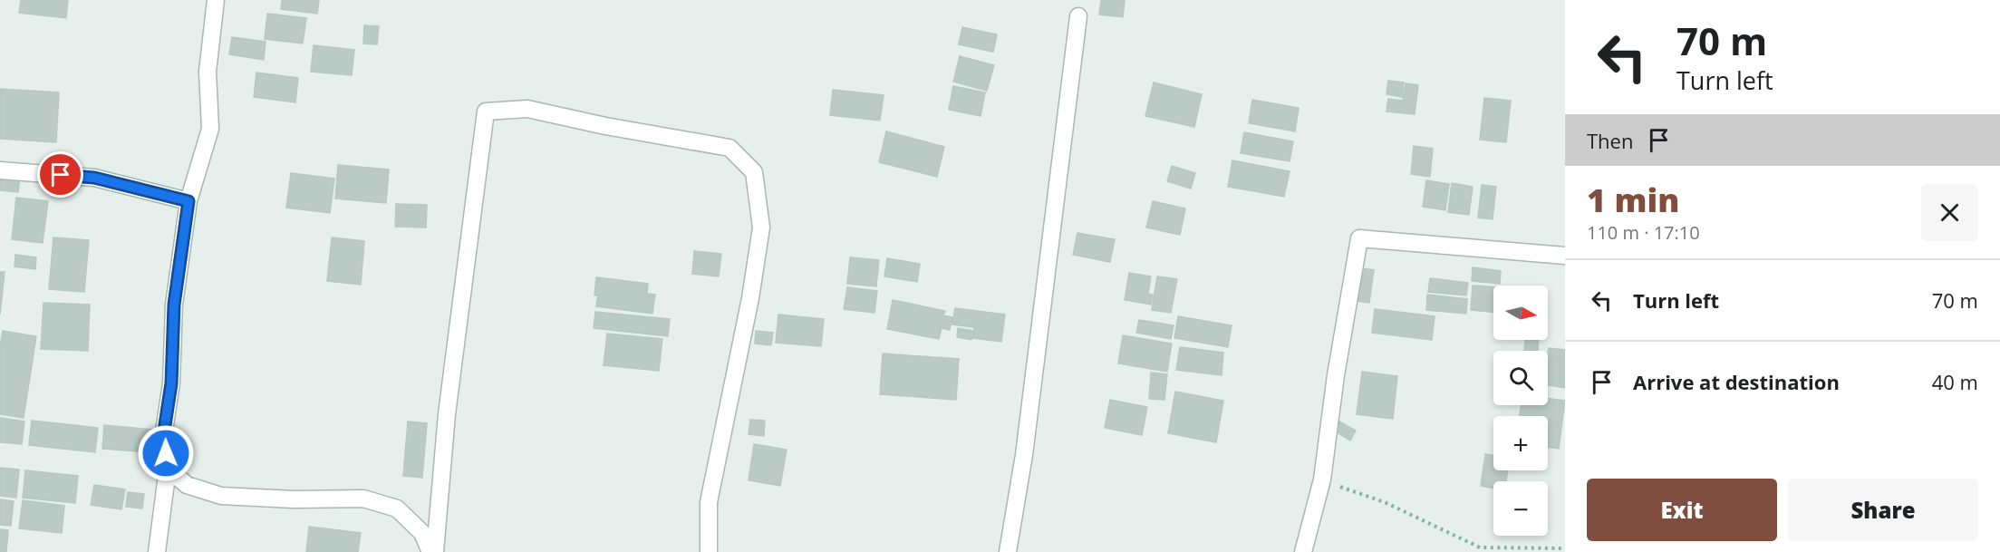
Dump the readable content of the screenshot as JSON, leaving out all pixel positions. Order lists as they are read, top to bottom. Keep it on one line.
{"north":"right","page":{"turn":["70 m","Turn left"],"then":"Then","heading":["1 min","110 m · 17:10"],"list":[{"name":"Turn left","value":"70 m"},{"name":"Arrive at destination","value":"40 m"}],"map_buttons":["+","−"],"buttons":["Exit","Share"]}}
